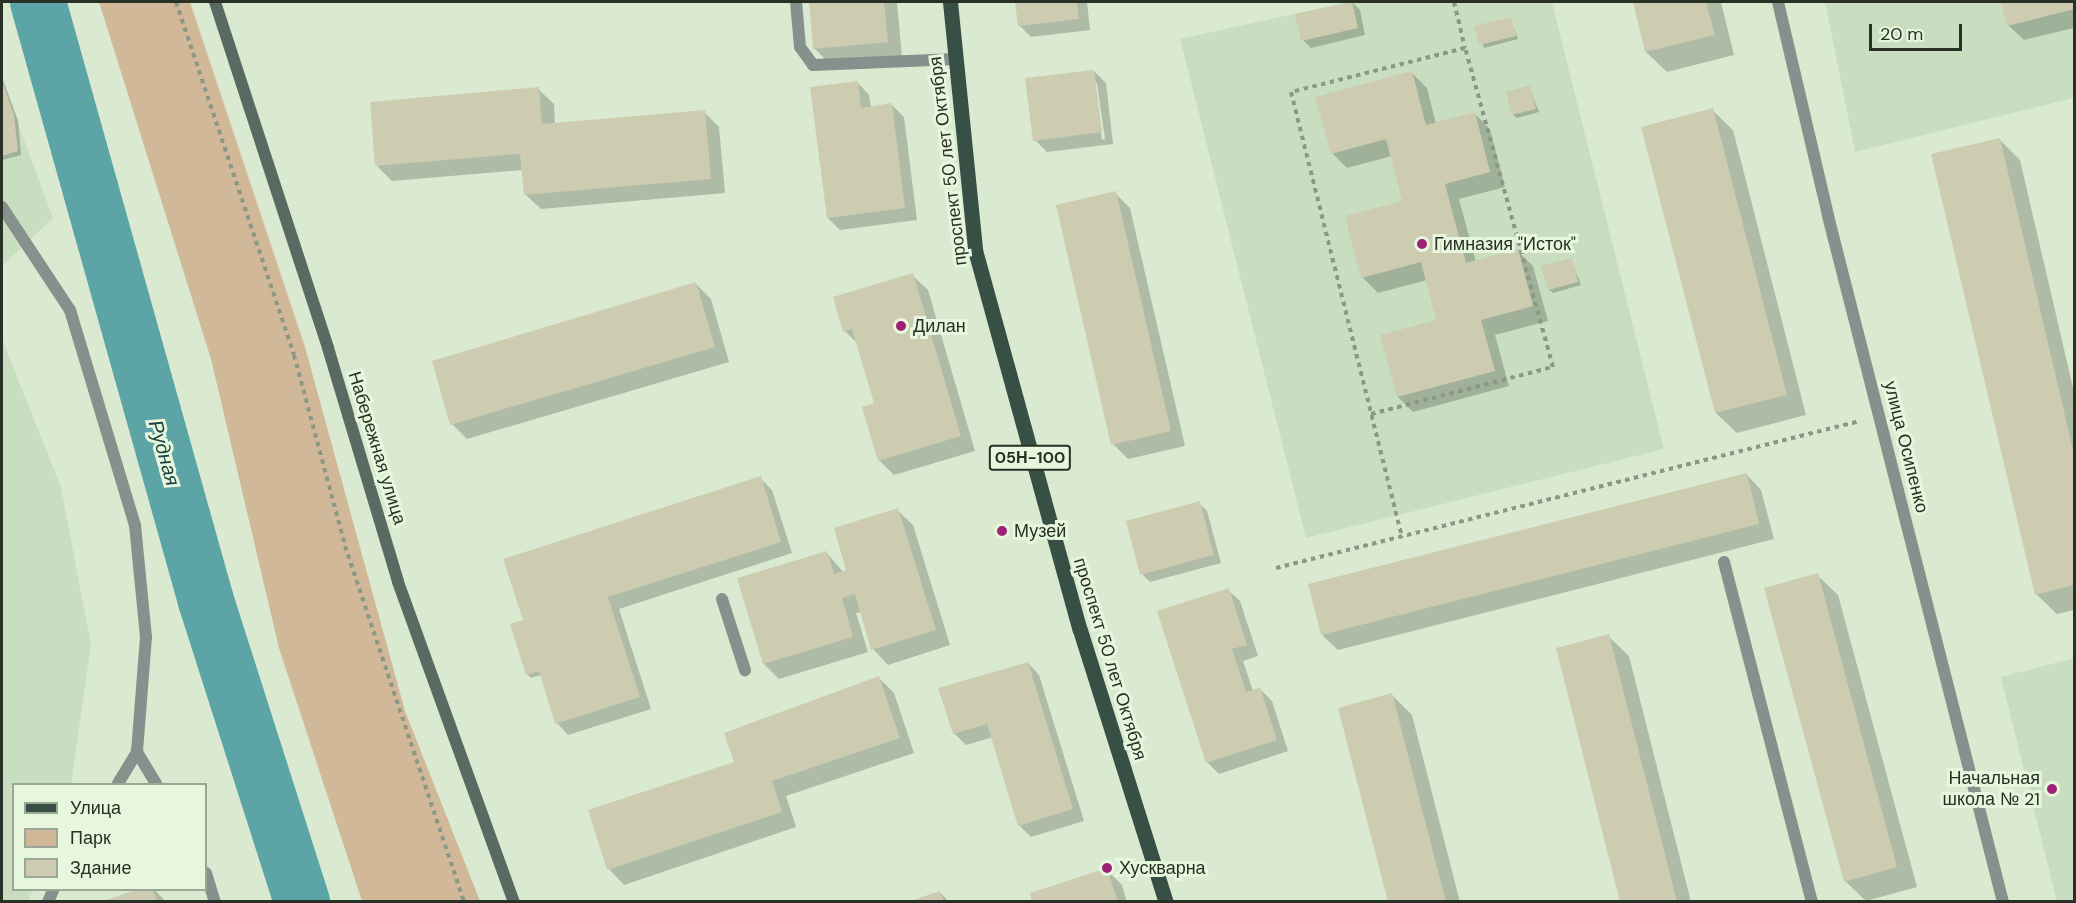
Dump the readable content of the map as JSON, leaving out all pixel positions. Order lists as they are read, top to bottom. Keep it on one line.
{"streets":{"main road":["проспект 50 лет Октября","Набережная улица","05Н-100"],"street":["улица Осипенко"]},"water":["Рудная"],"places":["Гимназия \"Исток\"","Дилан","Музей","Начальная школа № 21","Хускварна"],"legend":["Улица","Парк","Здание"],"scale_bar":"20 m"}
